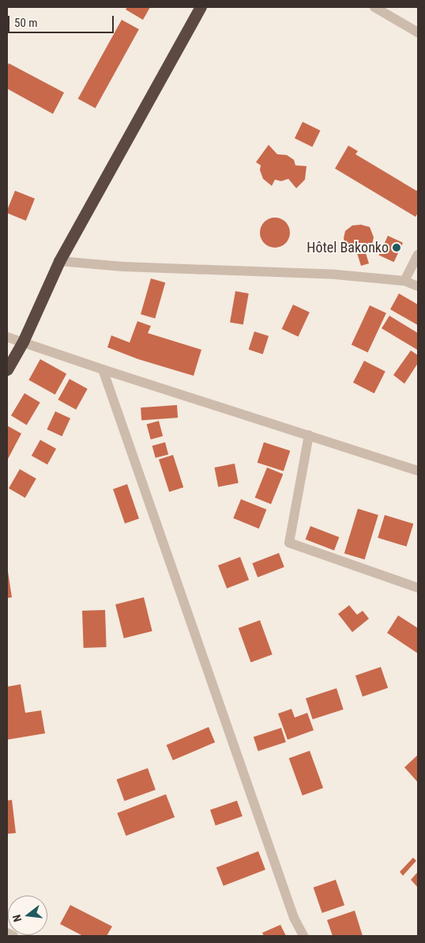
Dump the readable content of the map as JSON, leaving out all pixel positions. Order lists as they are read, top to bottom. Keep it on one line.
{"places":["Hôtel Bakonko"],"scale_bar":"50 m","north":"left"}
